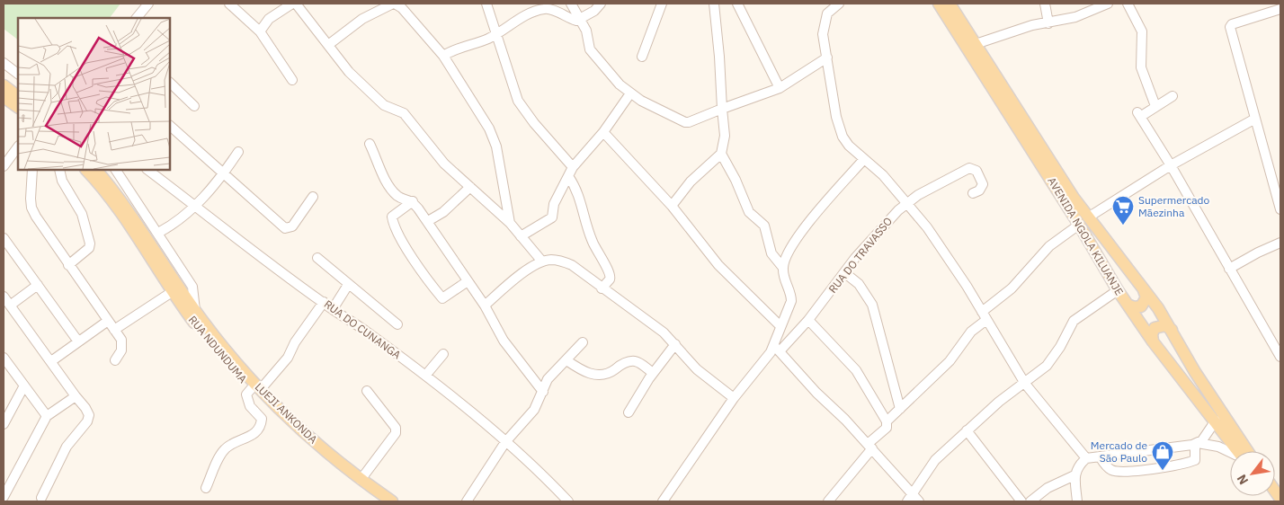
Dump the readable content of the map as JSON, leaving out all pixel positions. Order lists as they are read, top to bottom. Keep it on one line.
{"streets":{"main road":["AVENIDA NGOLA KILUANJE","RUA NDUNDUMA","LUEJI ANKONDA"],"street":["RUA DO TRAVASSO","RUA DO CUNANGA"]},"crossings":[["RUA NDUNDUMA","LUEJI ANKONDA"]],"places":{"supermarket":["Supermercado Mãezinha"],"shop":["Mercado de São Paulo"]},"north":"bottom left"}
